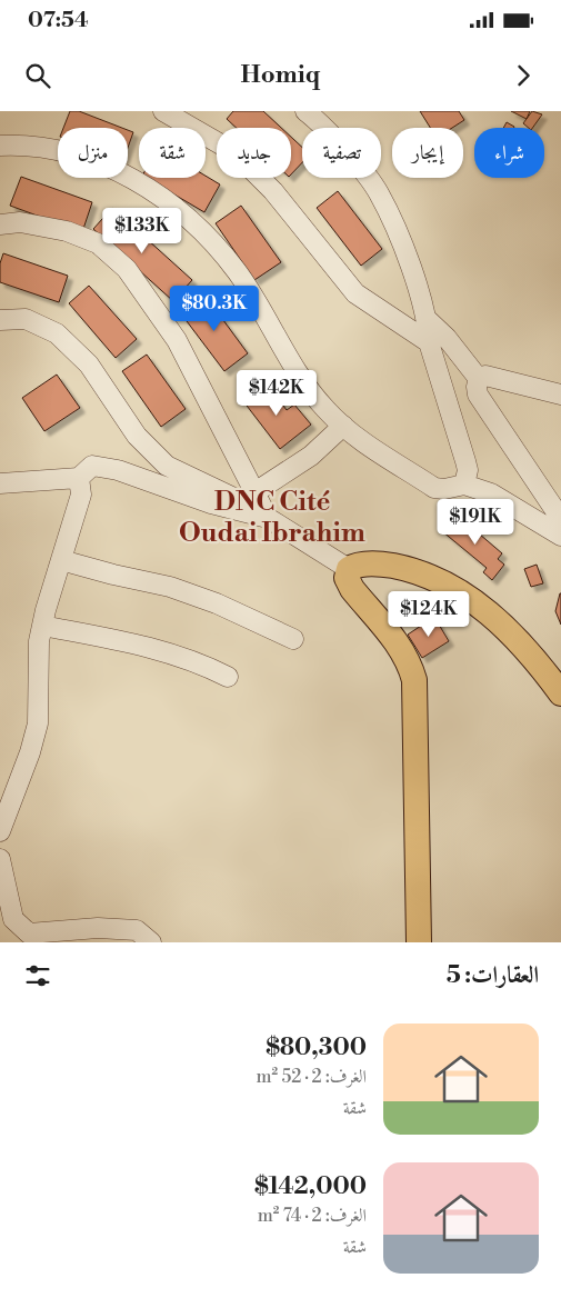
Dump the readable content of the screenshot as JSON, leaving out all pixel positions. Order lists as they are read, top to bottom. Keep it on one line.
{"districts":["DNC Cité Oudai Ibrahim"],"page":{"status":"07:54","header":"Homiq","chip":["شراء","إيجار","تصفية","جديد","شقة","منزل"],"price":["$133K","$80.3K","$142K","$191K","$124K"],"heading":"العقارات: 5","list":[{"name":"$80,300","note":"الغرف: 2 · 52 m² · شقة"},{"name":"$142,000","note":"الغرف: 2 · 74 m² · شقة"}]}}
